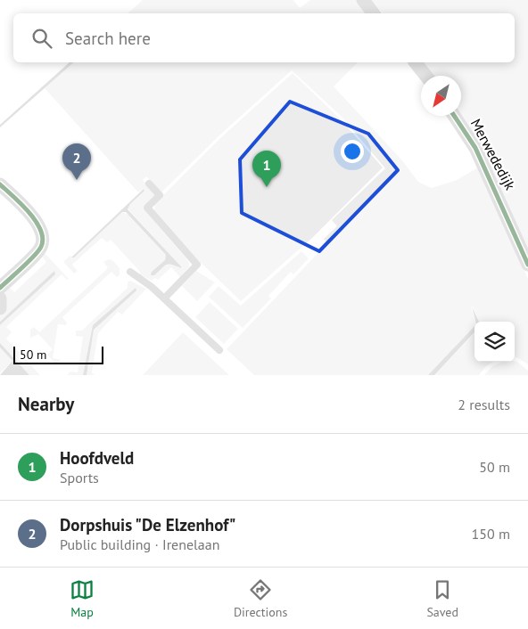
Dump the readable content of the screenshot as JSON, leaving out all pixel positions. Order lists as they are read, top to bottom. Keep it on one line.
{"streets":{"street":["Merwededijk"]},"scale_bar":"50 m","north":"bottom left","page":{"search":"Search here","pins":["2","1"],"scale":"50 m","heading":["Nearby","2 results"],"list":[{"mark":"1","name":"Hoofdveld","note":"Sports","value":"50 m"},{"mark":"2","name":"Dorpshuis \"De Elzenhof\"","note":"Public building · Irenelaan","value":"150 m"}],"nav":["Map","Directions","Saved"]}}
